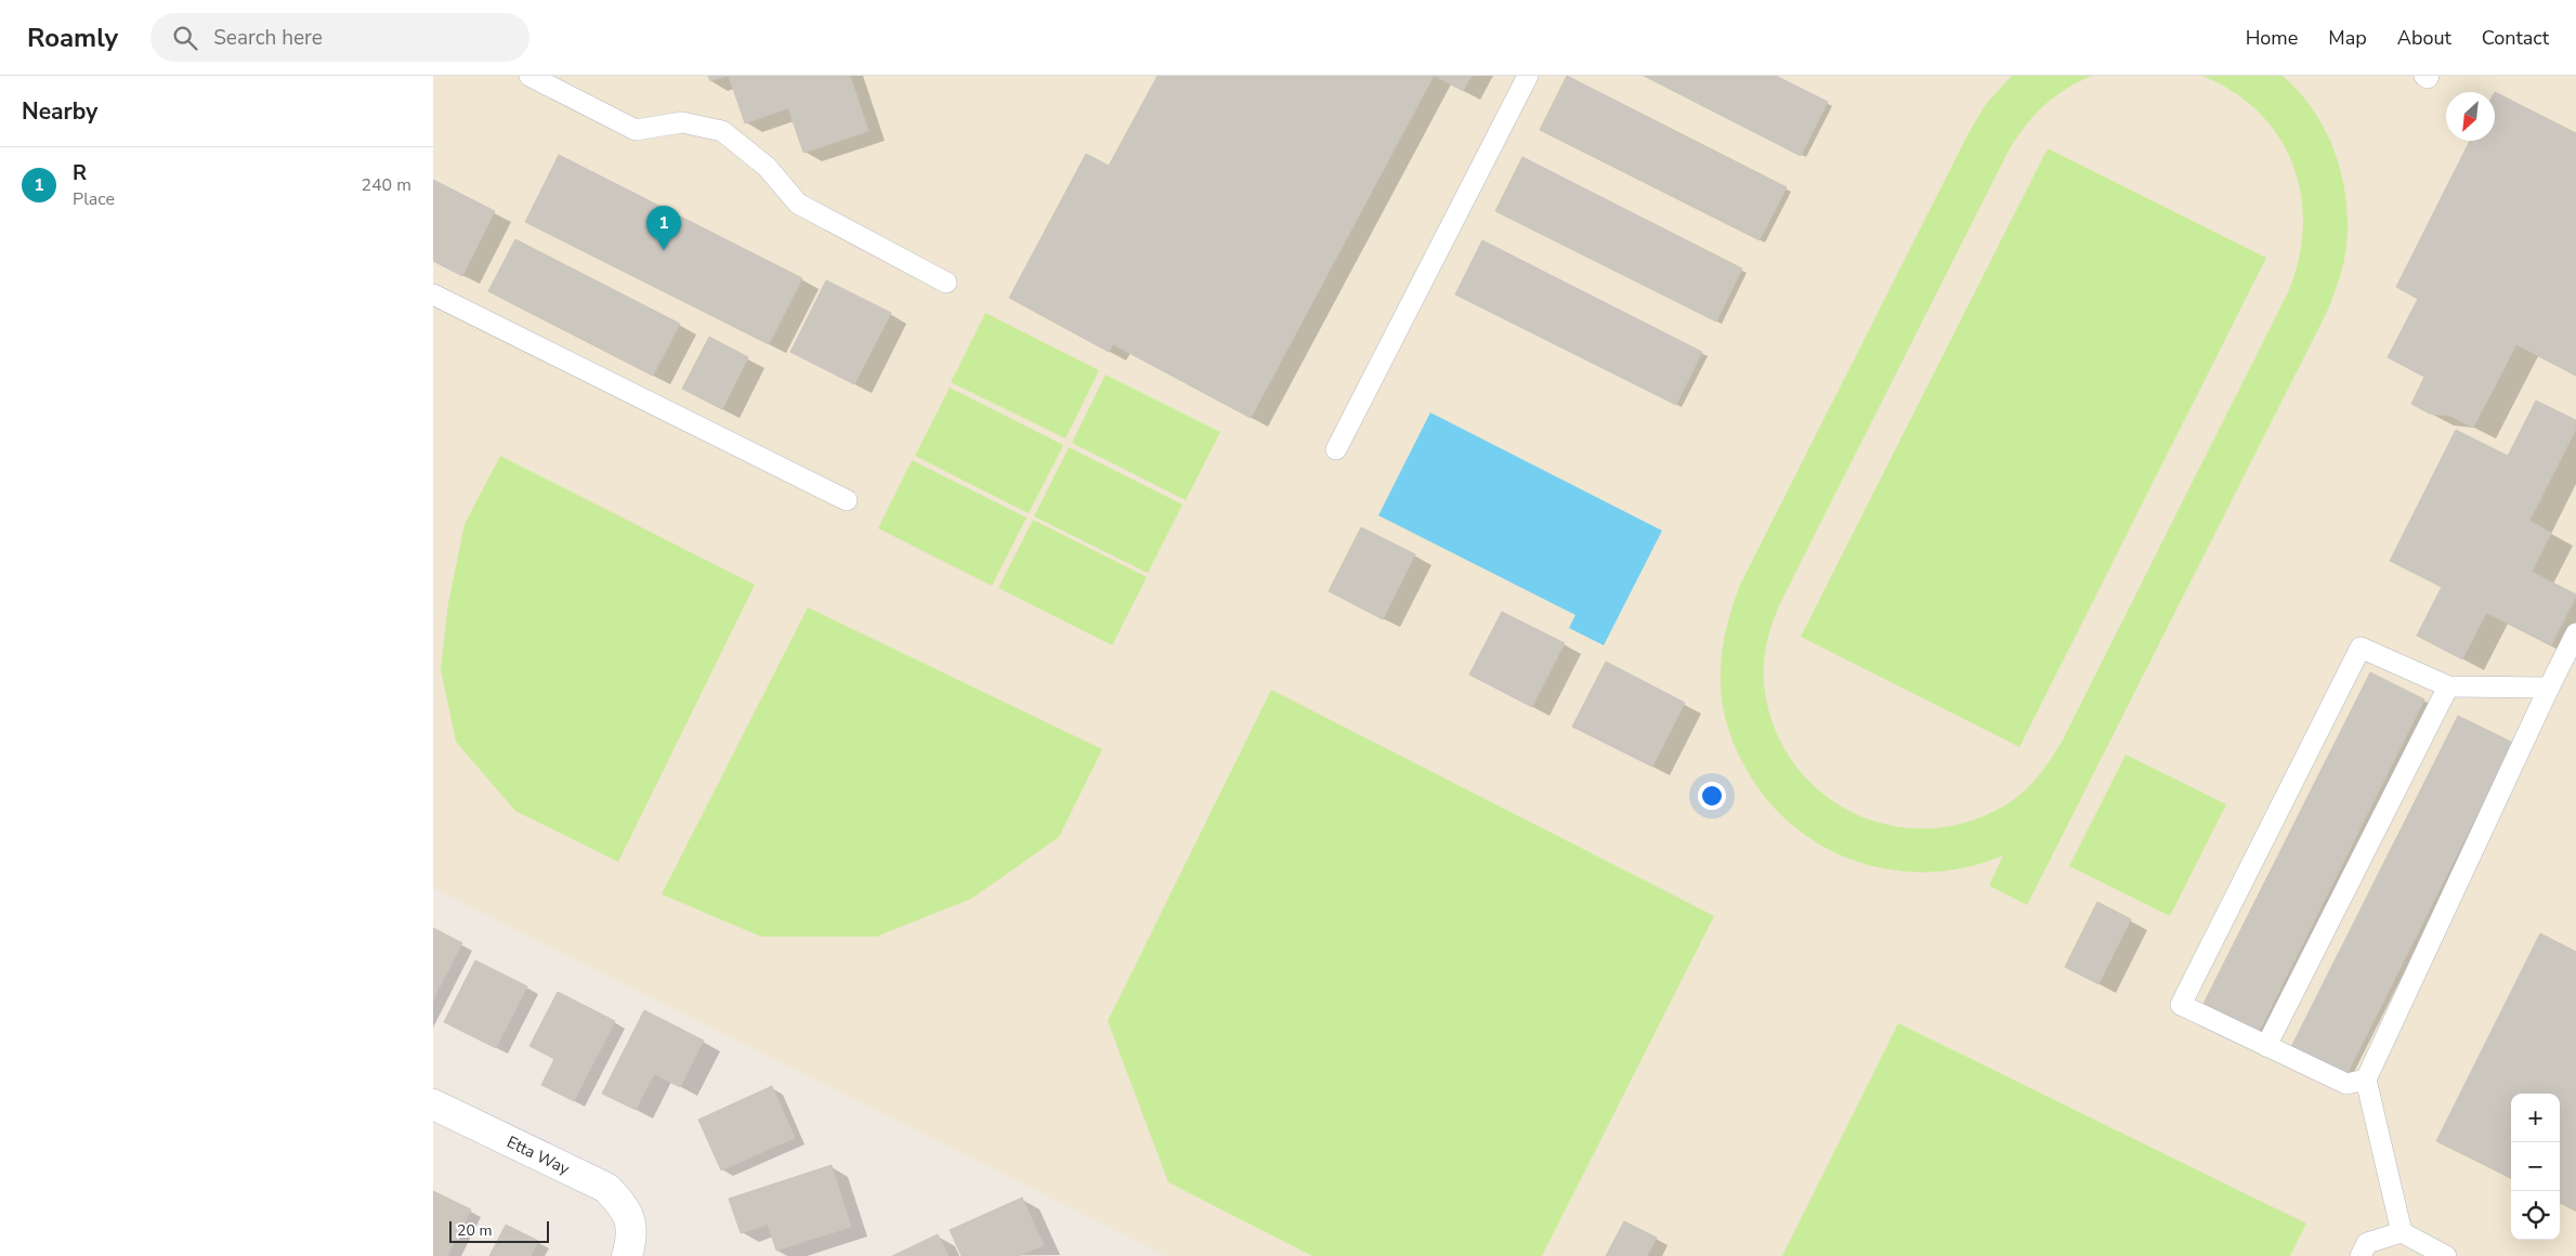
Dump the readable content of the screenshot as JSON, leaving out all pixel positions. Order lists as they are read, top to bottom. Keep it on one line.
{"streets":{"street":["Etta Way"]},"scale_bar":"20 m","north":"bottom left","page":{"header":"Roamly","search":"Search here","nav":["Home","Map","About","Contact"],"heading":"Nearby","list":[{"mark":"1","name":"R","note":"Place","value":"240 m"}],"pins":"1","map_buttons":["+","−"],"scale":"20 m"}}
